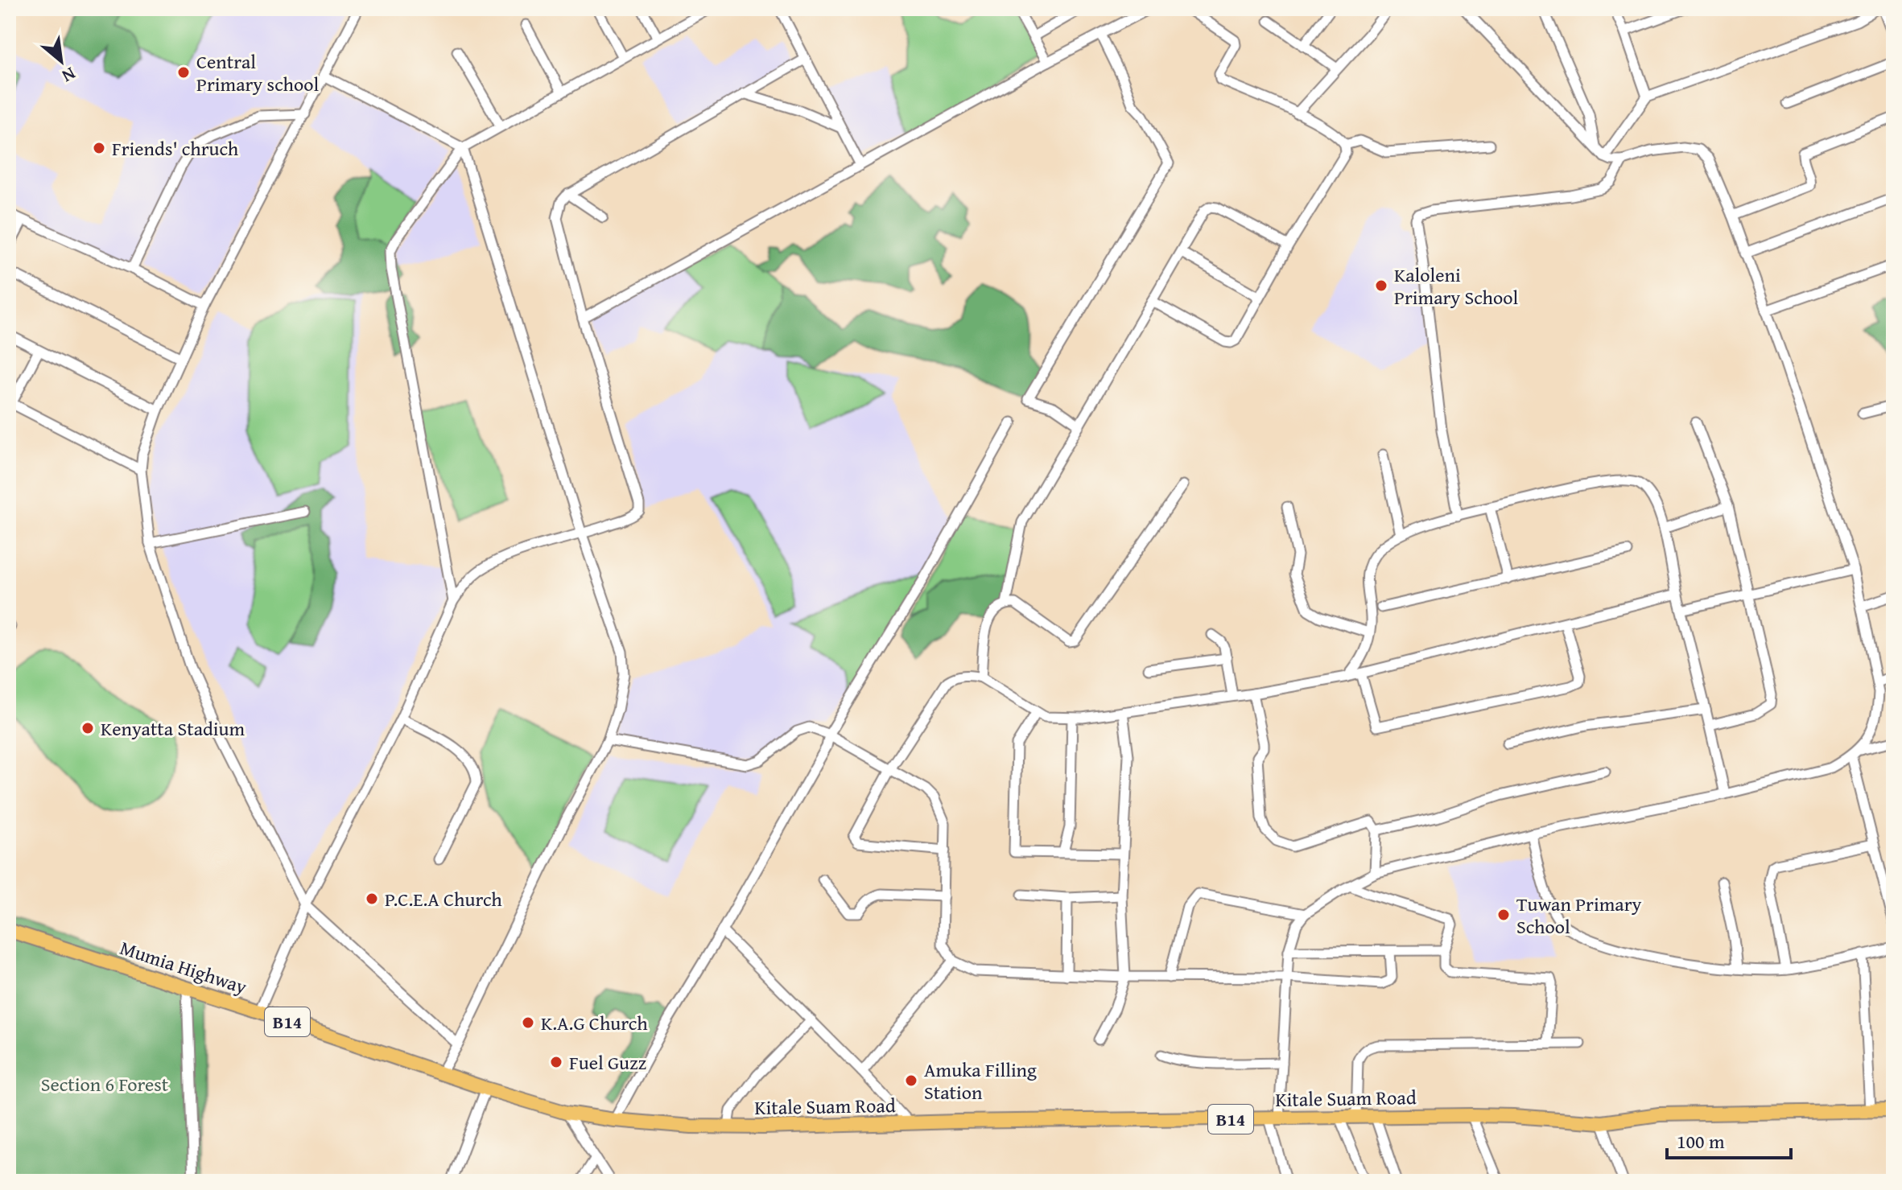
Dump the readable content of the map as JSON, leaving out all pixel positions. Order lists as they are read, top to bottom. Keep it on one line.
{"streets":{"highway":["Mumia Highway","B14","Kitale Suam Road"]},"crossings":[["Mumia Highway","Kitale Suam Road"]],"parks":["Section 6 Forest"],"places":["Central Primary school","Friends' chruch","Kaloleni Primary School","Kenyatta Stadium","P.C.E.A Church","Tuwan Primary School","K.A.G Church","Fuel Guzz","Amuka Filling Station"],"scale_bar":"100 m","north":"bottom right"}
